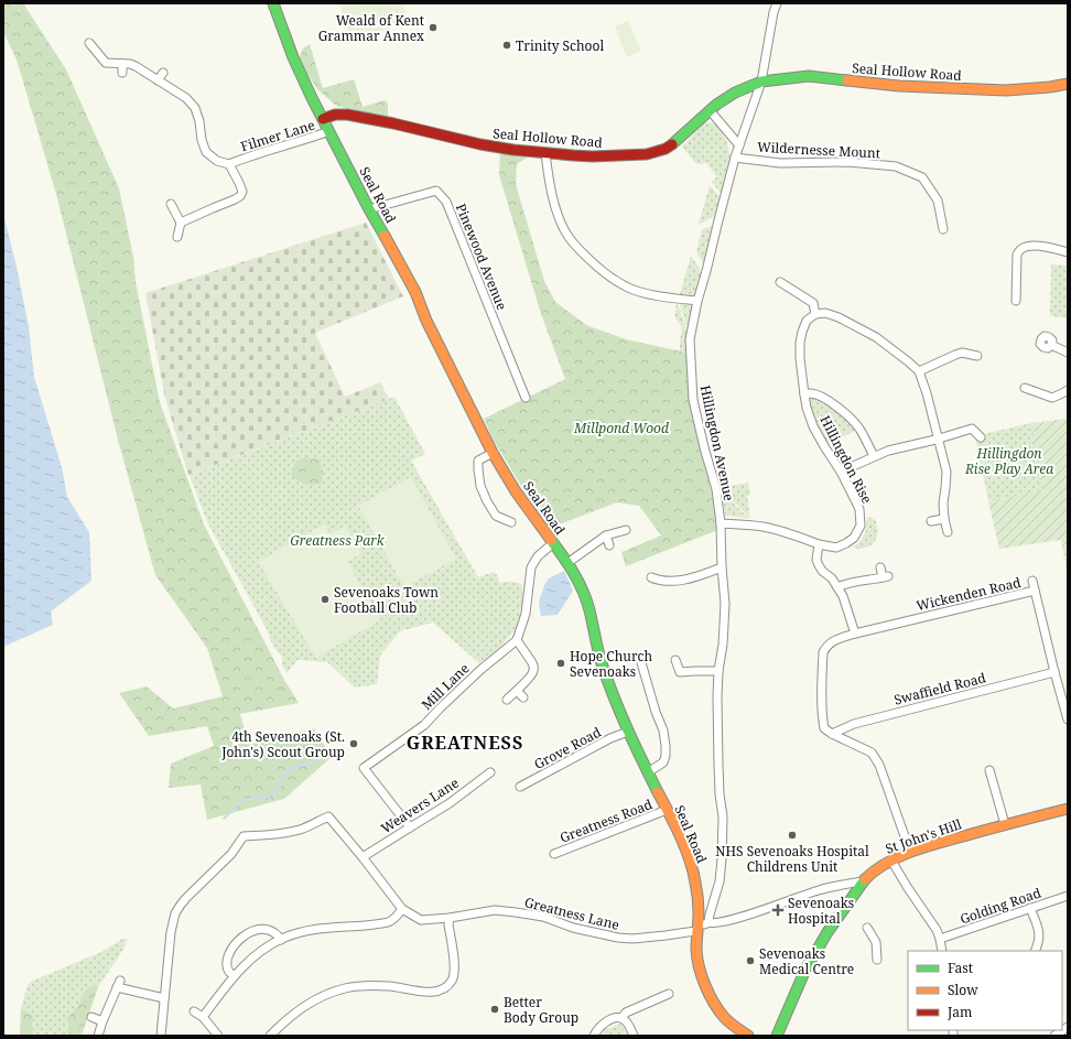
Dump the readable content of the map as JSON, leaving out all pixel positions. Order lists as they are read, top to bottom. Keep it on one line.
{"streets":{"main road":["Seal Hollow Road","Seal Road","St John's Hill"],"street":["Filmer Lane","Wildernesse Mount","Pinewood Avenue","Hillingdon Avenue","Hillingdon Rise","Wickenden Road","Mill Lane","Swaffield Road","Grove Road","Weavers Lane","Greatness Road","Golding Road","Greatness Lane"]},"crossings":[["Seal Hollow Road","Seal Road"],["Seal Hollow Road","Hillingdon Avenue"],["Filmer Lane","Seal Road"],["Wildernesse Mount","Hillingdon Avenue"],["Seal Road","Pinewood Avenue"],["Seal Road","Hillingdon Avenue"],["Seal Road","Grove Road"],["Seal Road","Greatness Road"],["Seal Road","Greatness Lane"],["Hillingdon Avenue","Hillingdon Rise"],["Hillingdon Avenue","Greatness Lane"],["Wickenden Road","Swaffield Road"],["Mill Lane","Weavers Lane"],["Weavers Lane","Greatness Lane"],["St John's Hill","Greatness Lane"]],"districts":["GREATNESS"],"parks":["Millpond Wood","Hillingdon Rise Play Area","Greatness Park"],"places":{"other":["Weald of Kent Grammar Annex","Trinity School","Sevenoaks Town Football Club","Hope Church Sevenoaks","4th Sevenoaks (St. John's) Scout Group","NHS Sevenoaks Hospital Childrens Unit","Sevenoaks Medical Centre","Better Body Group"],"health":["Sevenoaks Hospital"]},"legend":["Fast","Slow","Jam"]}
